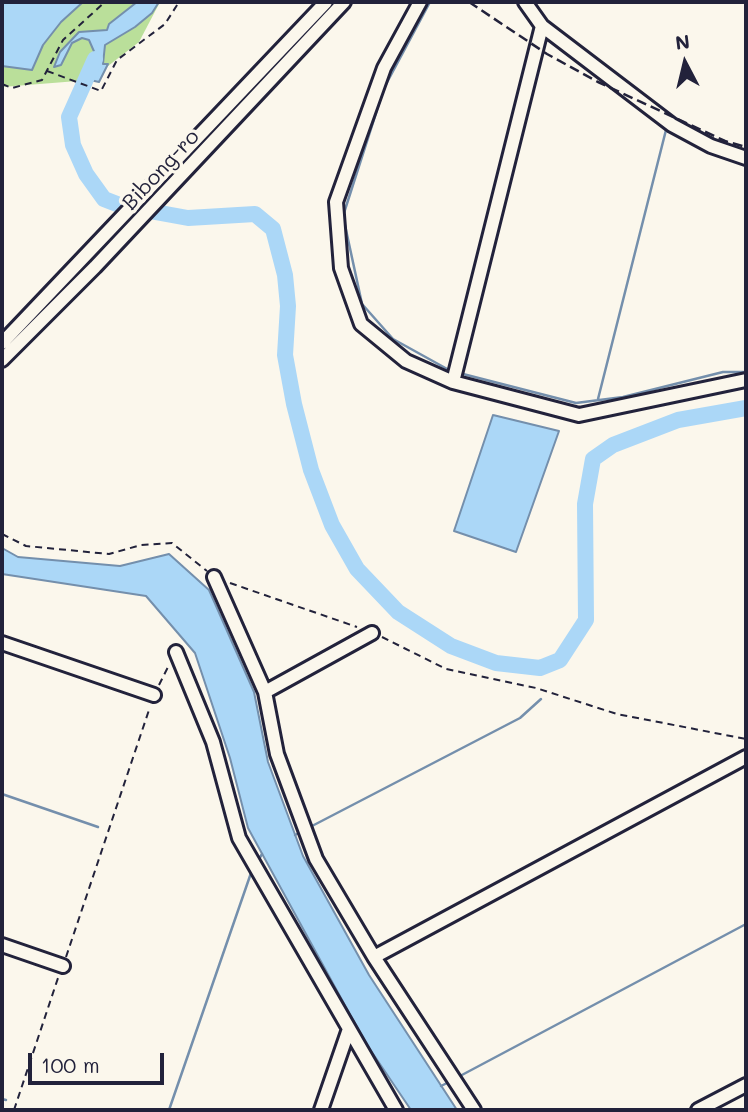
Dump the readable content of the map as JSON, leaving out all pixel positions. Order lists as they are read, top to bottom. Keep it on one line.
{"streets":{"street":["Bibong-ro"]},"scale_bar":"100 m","north":"top"}
